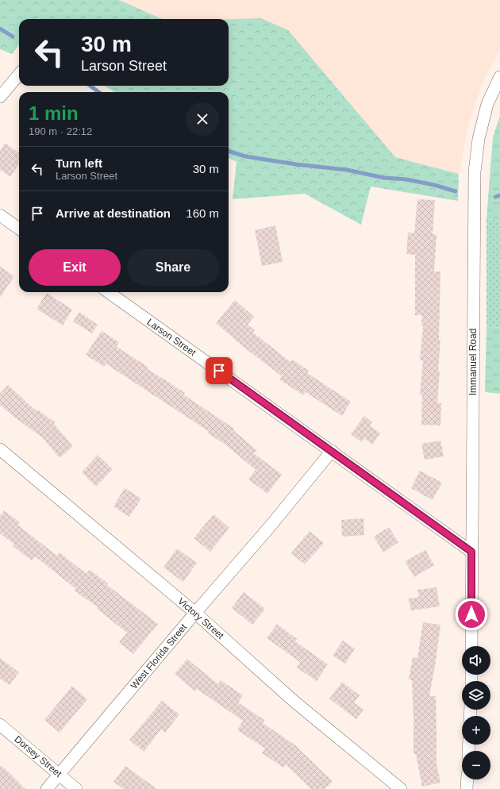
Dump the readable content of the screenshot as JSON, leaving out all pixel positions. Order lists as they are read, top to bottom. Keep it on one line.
{"streets":{"street":["Larson Street","Immanuel Road","Victory Street","West Florida Street","Dorsey Street"]},"crossings":[["Larson Street","Immanuel Road"],["Larson Street","West Florida Street"],["Victory Street","West Florida Street"],["West Florida Street","Dorsey Street"]],"page":{"turn":["30 m","Larson Street"],"heading":["1 min","190 m · 22:12"],"list":[{"name":"Turn left","note":"Larson Street","value":"30 m"},{"name":"Arrive at destination","value":"160 m"}],"buttons":["Exit","Share"],"map_buttons":["+","−"]}}
